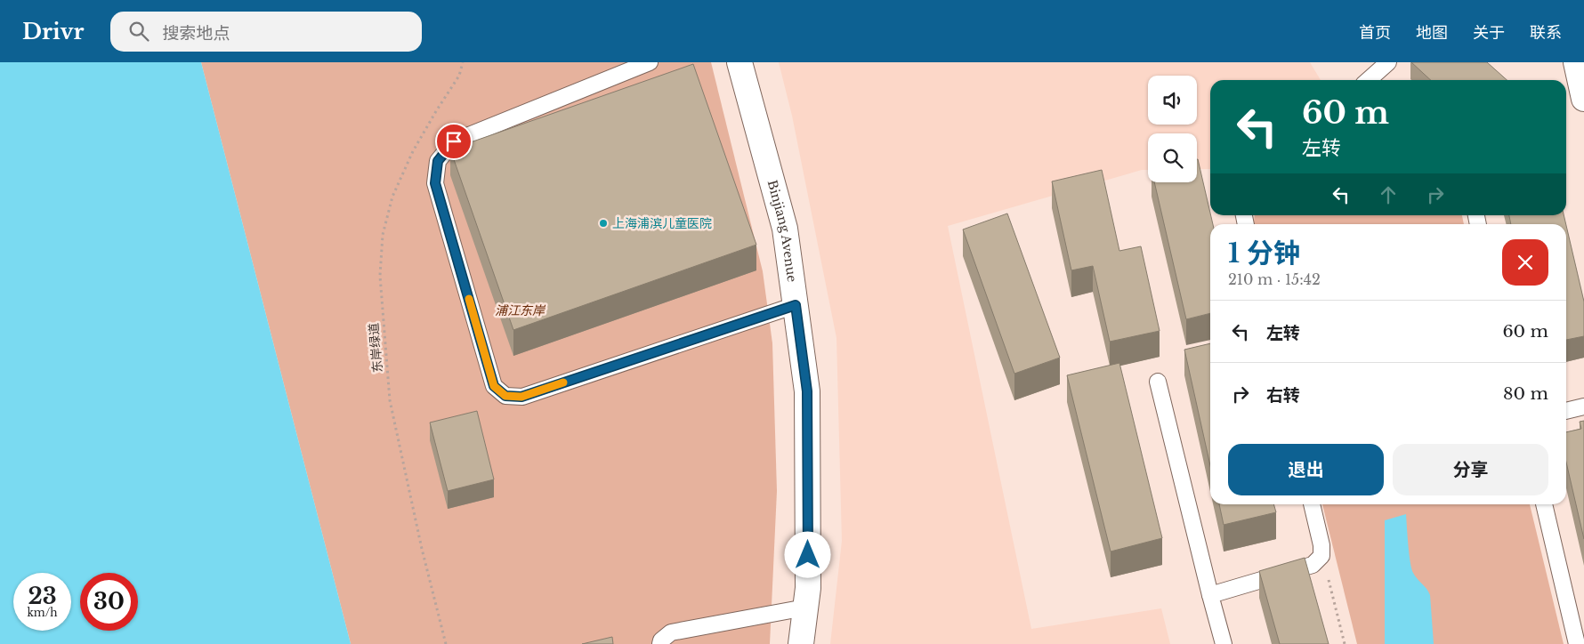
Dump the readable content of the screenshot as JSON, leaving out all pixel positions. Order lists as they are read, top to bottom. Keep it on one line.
{"streets":{"street":["Binjiang Avenue"],"path":["东岸绿道"]},"parks":["浦江东岸"],"places":["上海浦滨儿童医院"],"page":{"header":"Drivr","search":"搜索地点","nav":["首页","地图","关于","联系"],"turn":["60 m","左转"],"heading":["1 分钟","210 m · 15:42"],"list":[{"name":"左转","value":"60 m"},{"name":"右转","value":"80 m"}],"buttons":["退出","分享"],"speed":"23 km/h","limit":"30"}}
